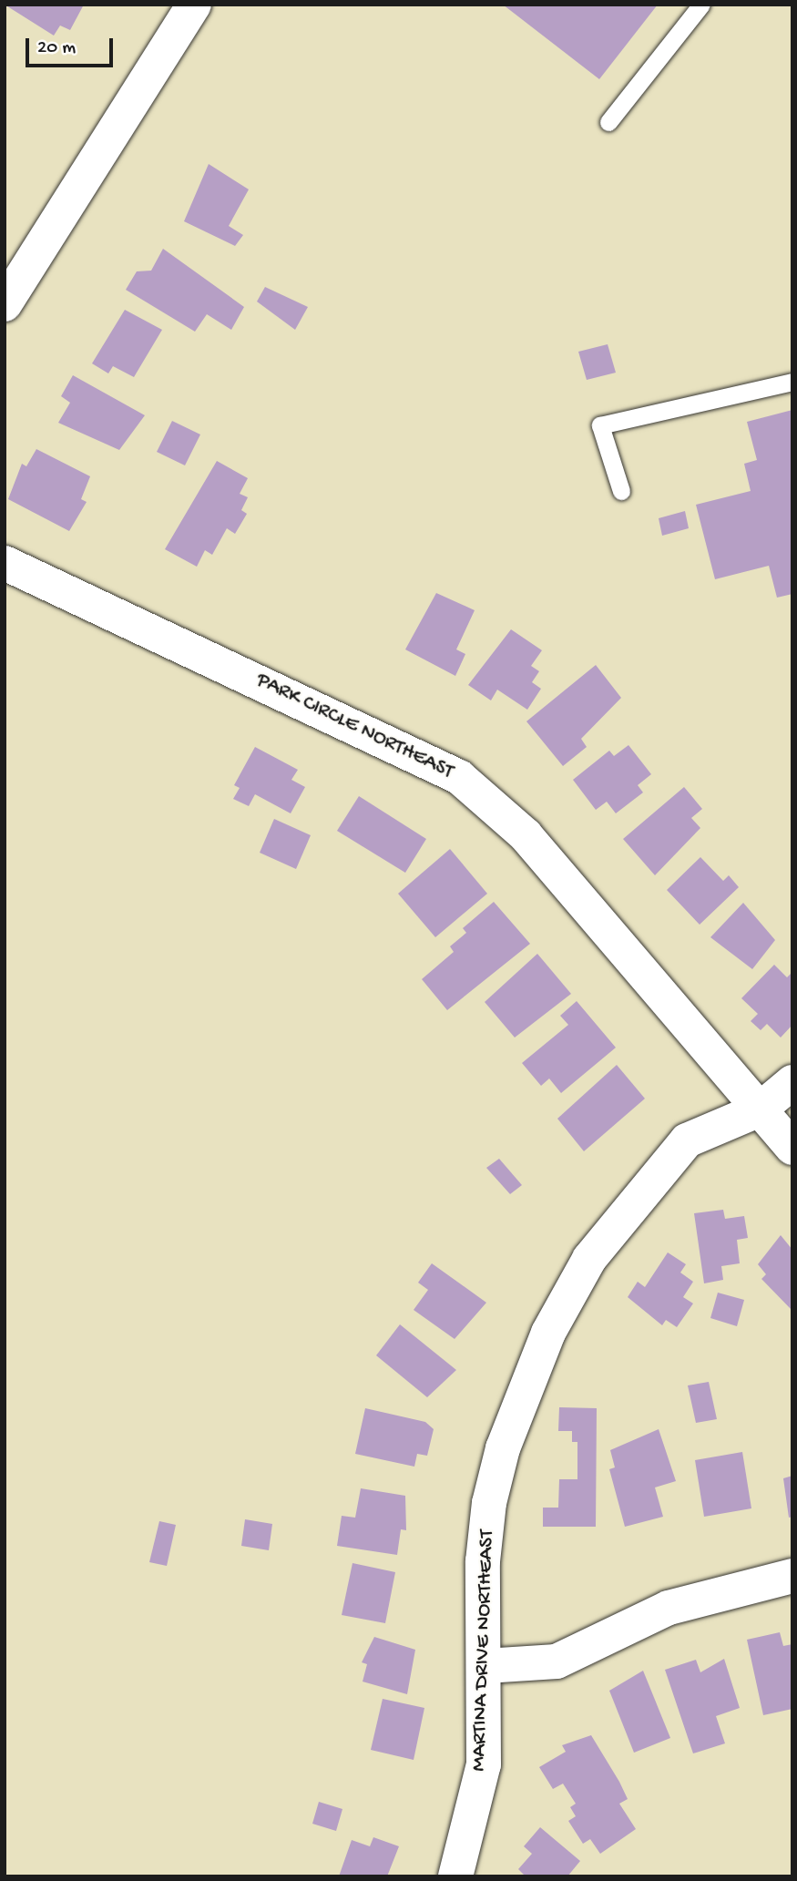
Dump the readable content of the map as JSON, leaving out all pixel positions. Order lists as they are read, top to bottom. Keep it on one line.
{"streets":{"street":["PARK CIRCLE NORTHEAST","MARTINA DRIVE NORTHEAST"]},"crossings":[["PARK CIRCLE NORTHEAST","MARTINA DRIVE NORTHEAST"]],"scale_bar":"20 m"}
